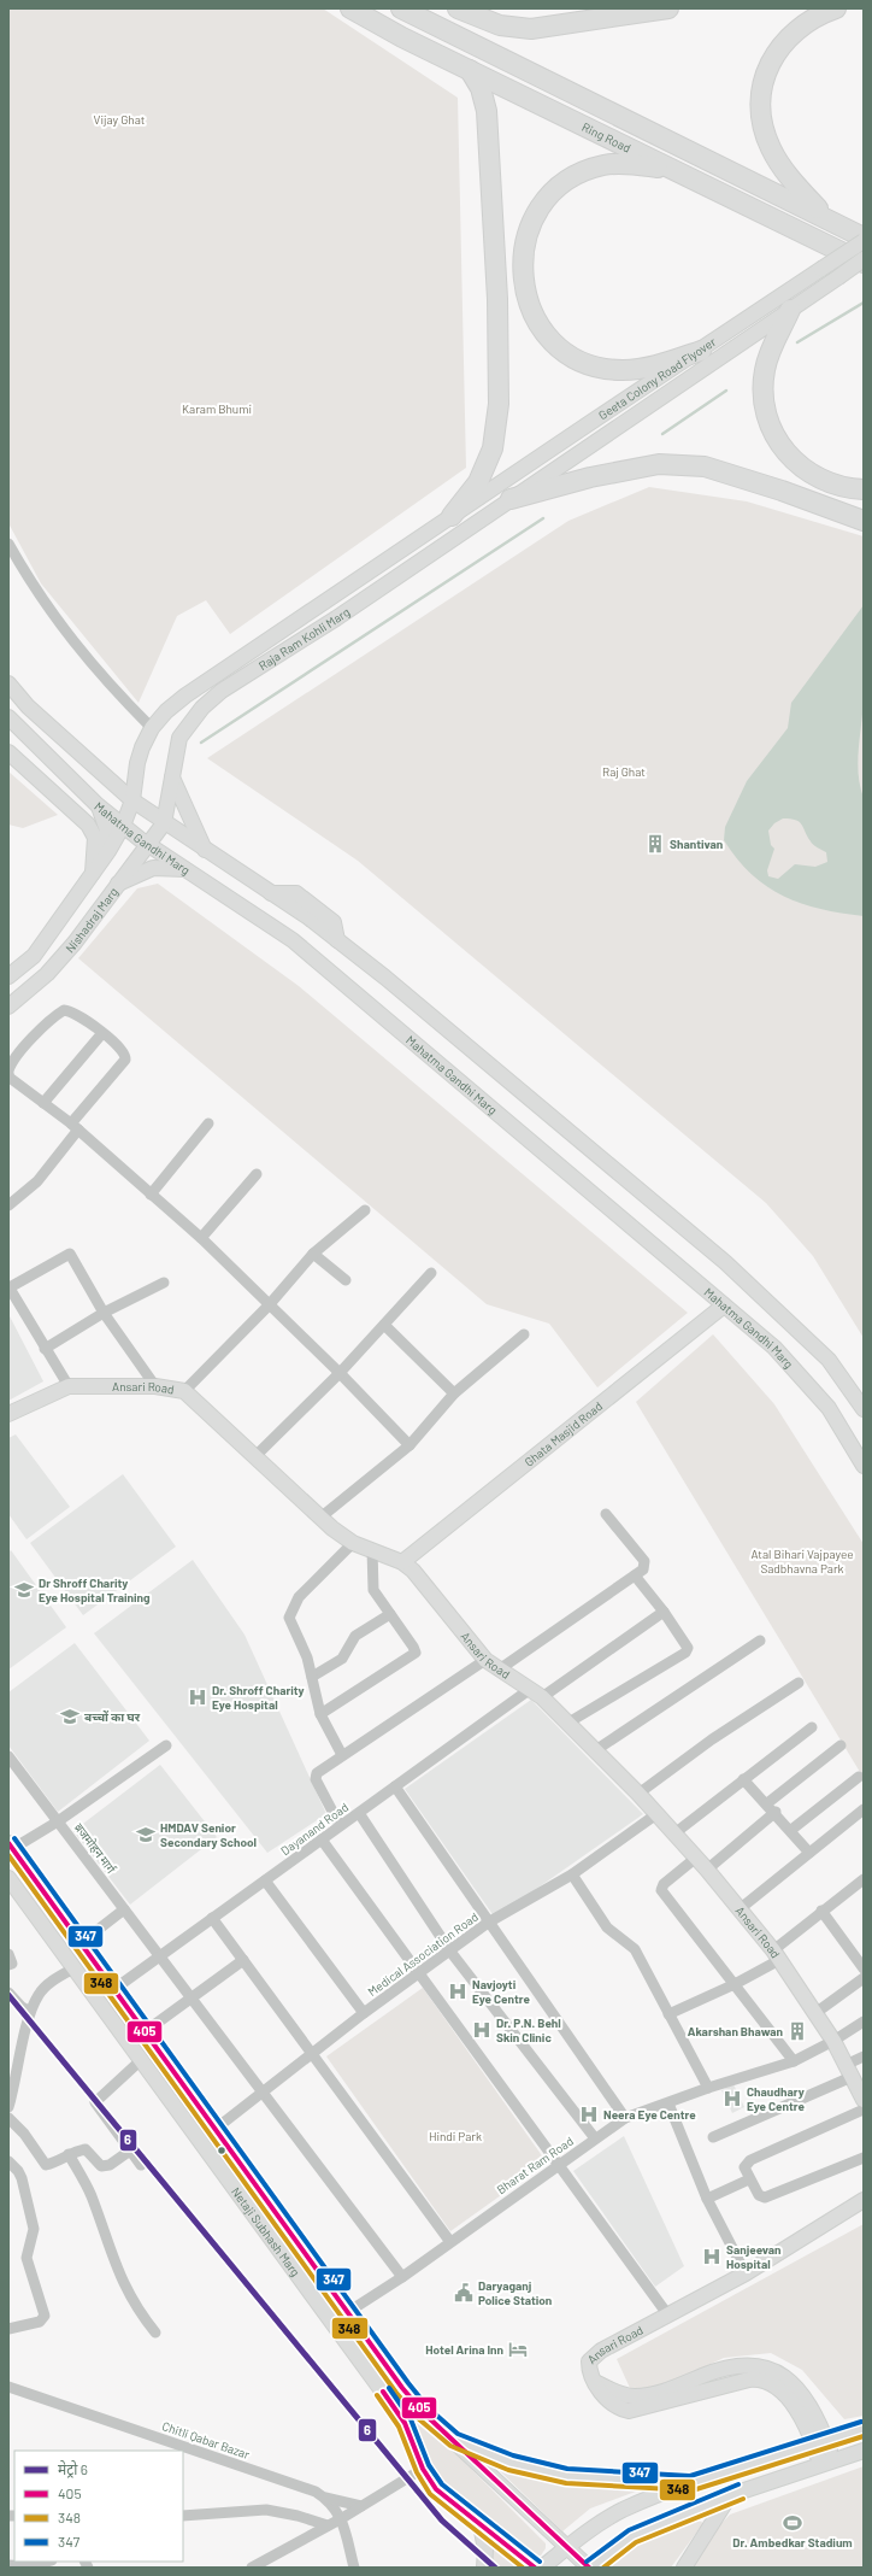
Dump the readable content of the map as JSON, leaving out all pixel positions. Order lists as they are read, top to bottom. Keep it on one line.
{"streets":{"highway":["Ring Road"],"main road":["Geeta Colony Road Flyover","Raja Ram Kohli Marg","Mahatma Gandhi Marg","Nishadraj Marg","Ansari Road","Ghata Masjid Road","Netaji Subhash Marg"],"street":["Dayanand Road","ब्रजमोहन मार्ग","Medical Association Road","Bharat Ram Road","Chitli Qabar Bazar"]},"crossings":[["Ring Road","Geeta Colony Road Flyover"],["Geeta Colony Road Flyover","Raja Ram Kohli Marg"],["Raja Ram Kohli Marg","Mahatma Gandhi Marg"],["Raja Ram Kohli Marg","Nishadraj Marg"],["Mahatma Gandhi Marg","Nishadraj Marg"],["Mahatma Gandhi Marg","Ghata Masjid Road"],["Ansari Road","Ghata Masjid Road"],["Ansari Road","Dayanand Road"],["Ansari Road","Medical Association Road"],["Ansari Road","Bharat Ram Road"],["Dayanand Road","ब्रजमोहन मार्ग"],["Dayanand Road","Netaji Subhash Marg"],["ब्रजमोहन मार्ग","Medical Association Road"],["ब्रजमोहन मार्ग","Bharat Ram Road"],["Medical Association Road","Netaji Subhash Marg"],["Bharat Ram Road","Netaji Subhash Marg"]],"parks":["Vijay Ghat","Karam Bhumi","Raj Ghat","Atal Bihari Vajpayee Sadbhavna Park","Hindi Park"],"places":{"building":["Shantivan","Akarshan Bhawan"],"school or university":["Dr Shroff Charity Eye Hospital Training","बच्चों का घर","HMDAV Senior Secondary School"],"hospital":["Dr. Shroff Charity Eye Hospital","Navjoyti Eye Centre","Dr. P.N. Behl Skin Clinic","Chaudhary Eye Centre","Neera Eye Centre","Sanjeevan Hospital"],"public building":["Daryaganj Police Station"],"hotel":["Hotel Arina Inn"],"sports":["Dr. Ambedkar Stadium"]},"lines":["transit line 347","transit line 405","transit line 348","metro line 6"],"legend":["मेट्रो 6","405","348","347"]}
